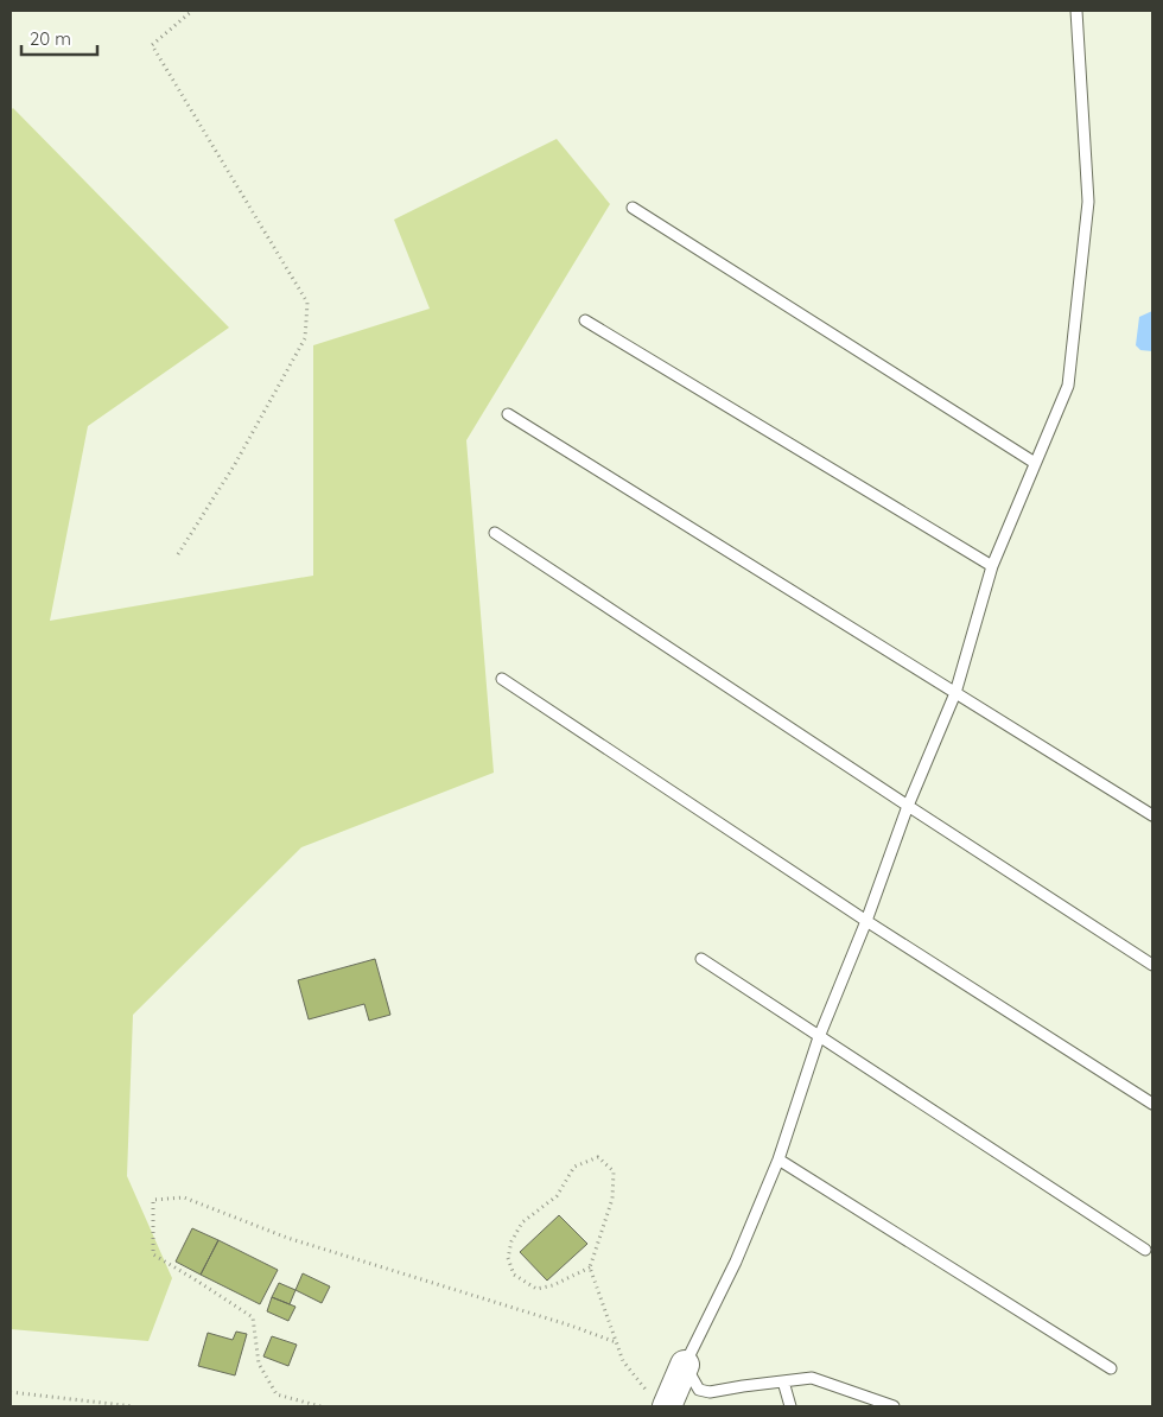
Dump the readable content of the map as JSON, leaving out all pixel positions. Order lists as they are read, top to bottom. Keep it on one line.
{"scale_bar":"20 m"}
